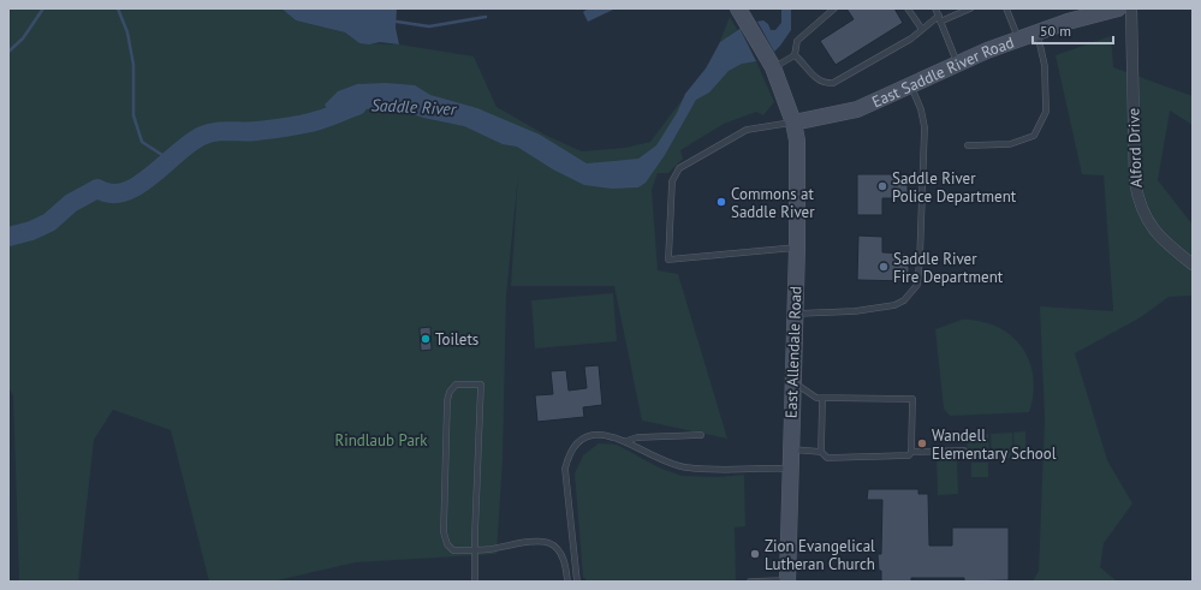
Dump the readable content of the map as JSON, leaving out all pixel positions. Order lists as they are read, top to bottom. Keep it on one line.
{"streets":{"main road":["East Saddle River Road","East Allendale Road"],"street":["Alford Drive"]},"crossings":[["East Saddle River Road","East Allendale Road"]],"water":["Saddle River"],"parks":["Rindlaub Park"],"places":["Saddle River Police Department","Commons at Saddle River","Saddle River Fire Department","Toilets","Wandell Elementary School","Zion Evangelical Lutheran Church"],"scale_bar":"50 m"}
